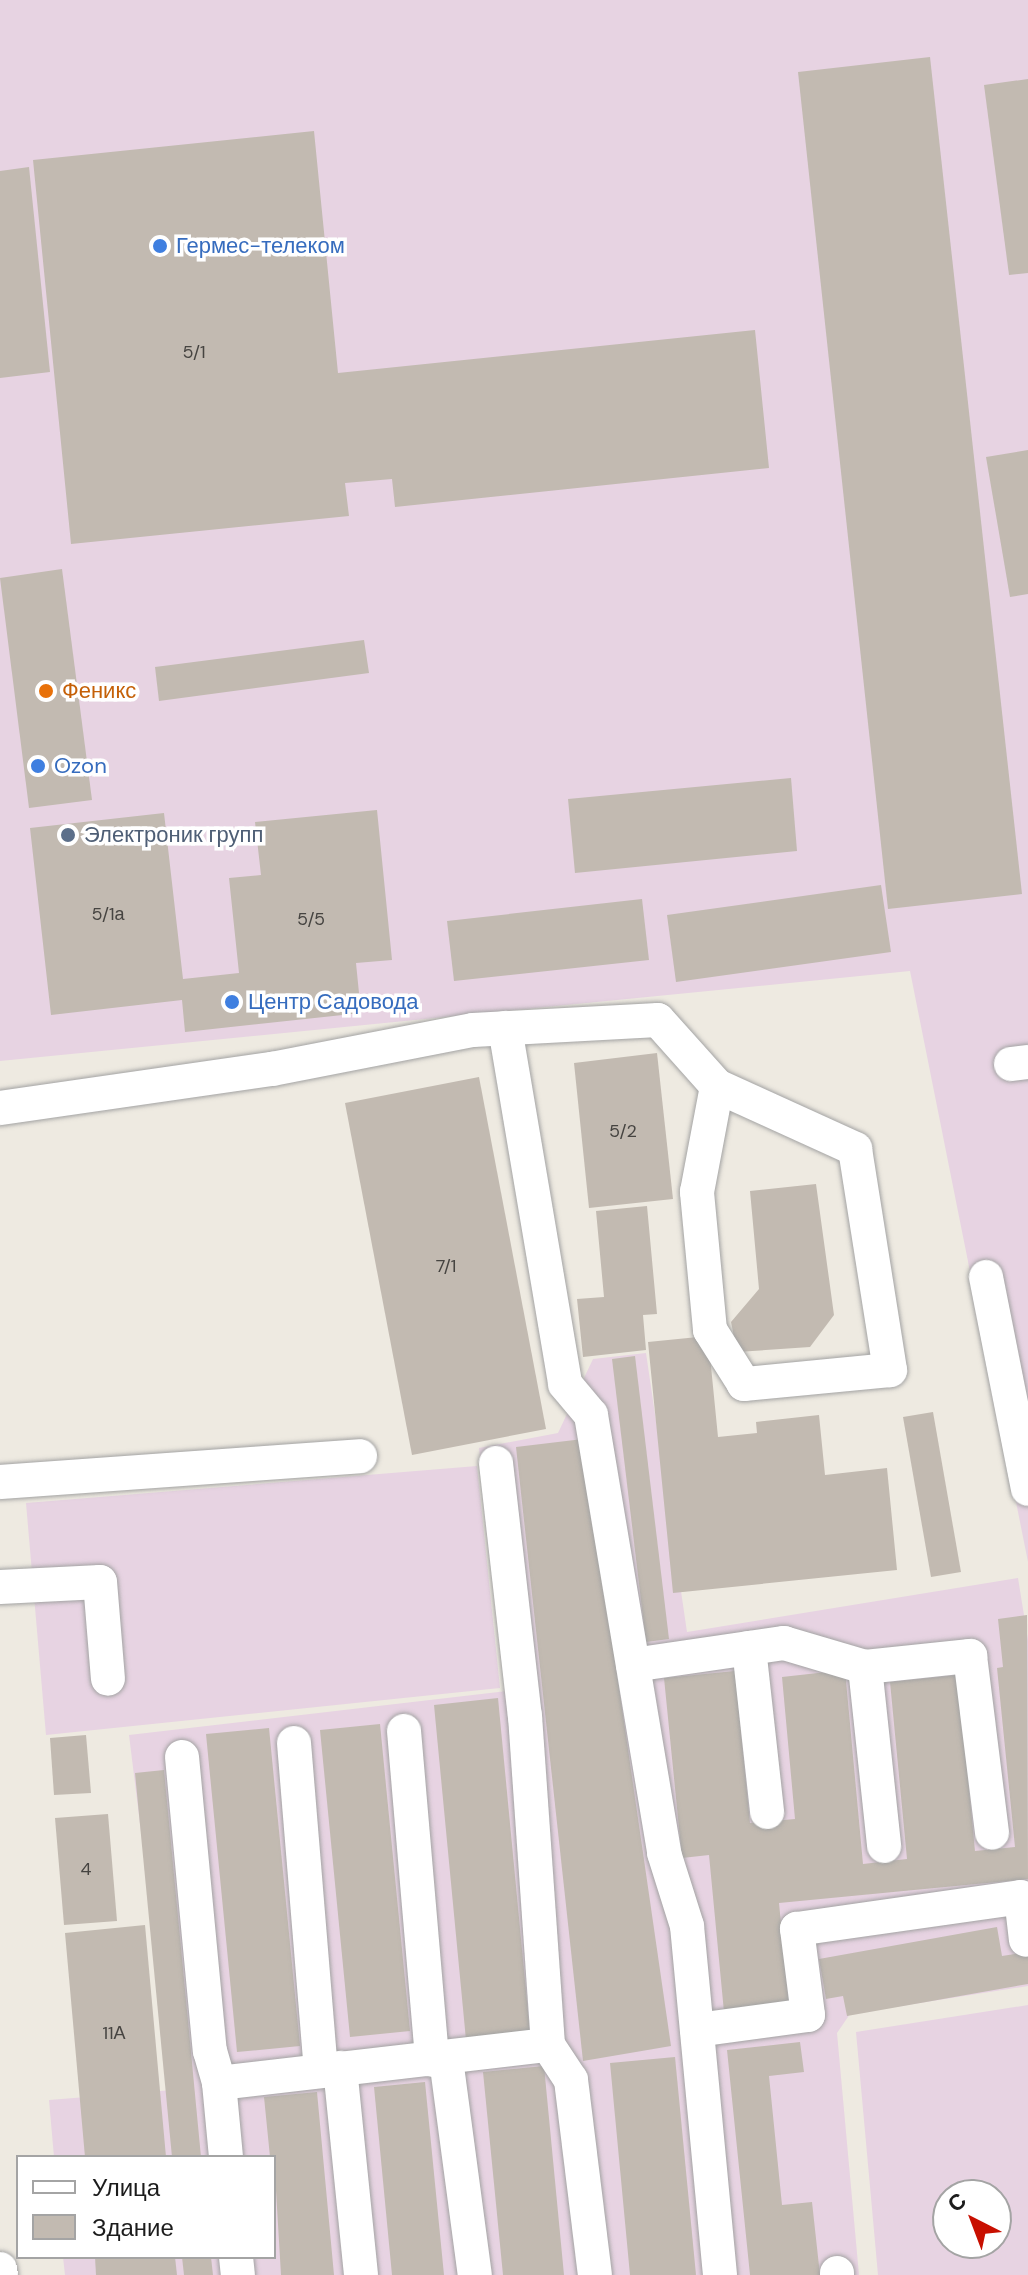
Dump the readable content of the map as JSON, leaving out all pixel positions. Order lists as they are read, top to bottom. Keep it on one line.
{"places":["Гермес-телеком","Феникс","Ozon","Электроник групп","Центр Садовода"],"house_numbers":["5/1","5/1а","5/5","5/2","7/1","4","11А"],"legend":["Улица","Здание"],"north":"top left"}
